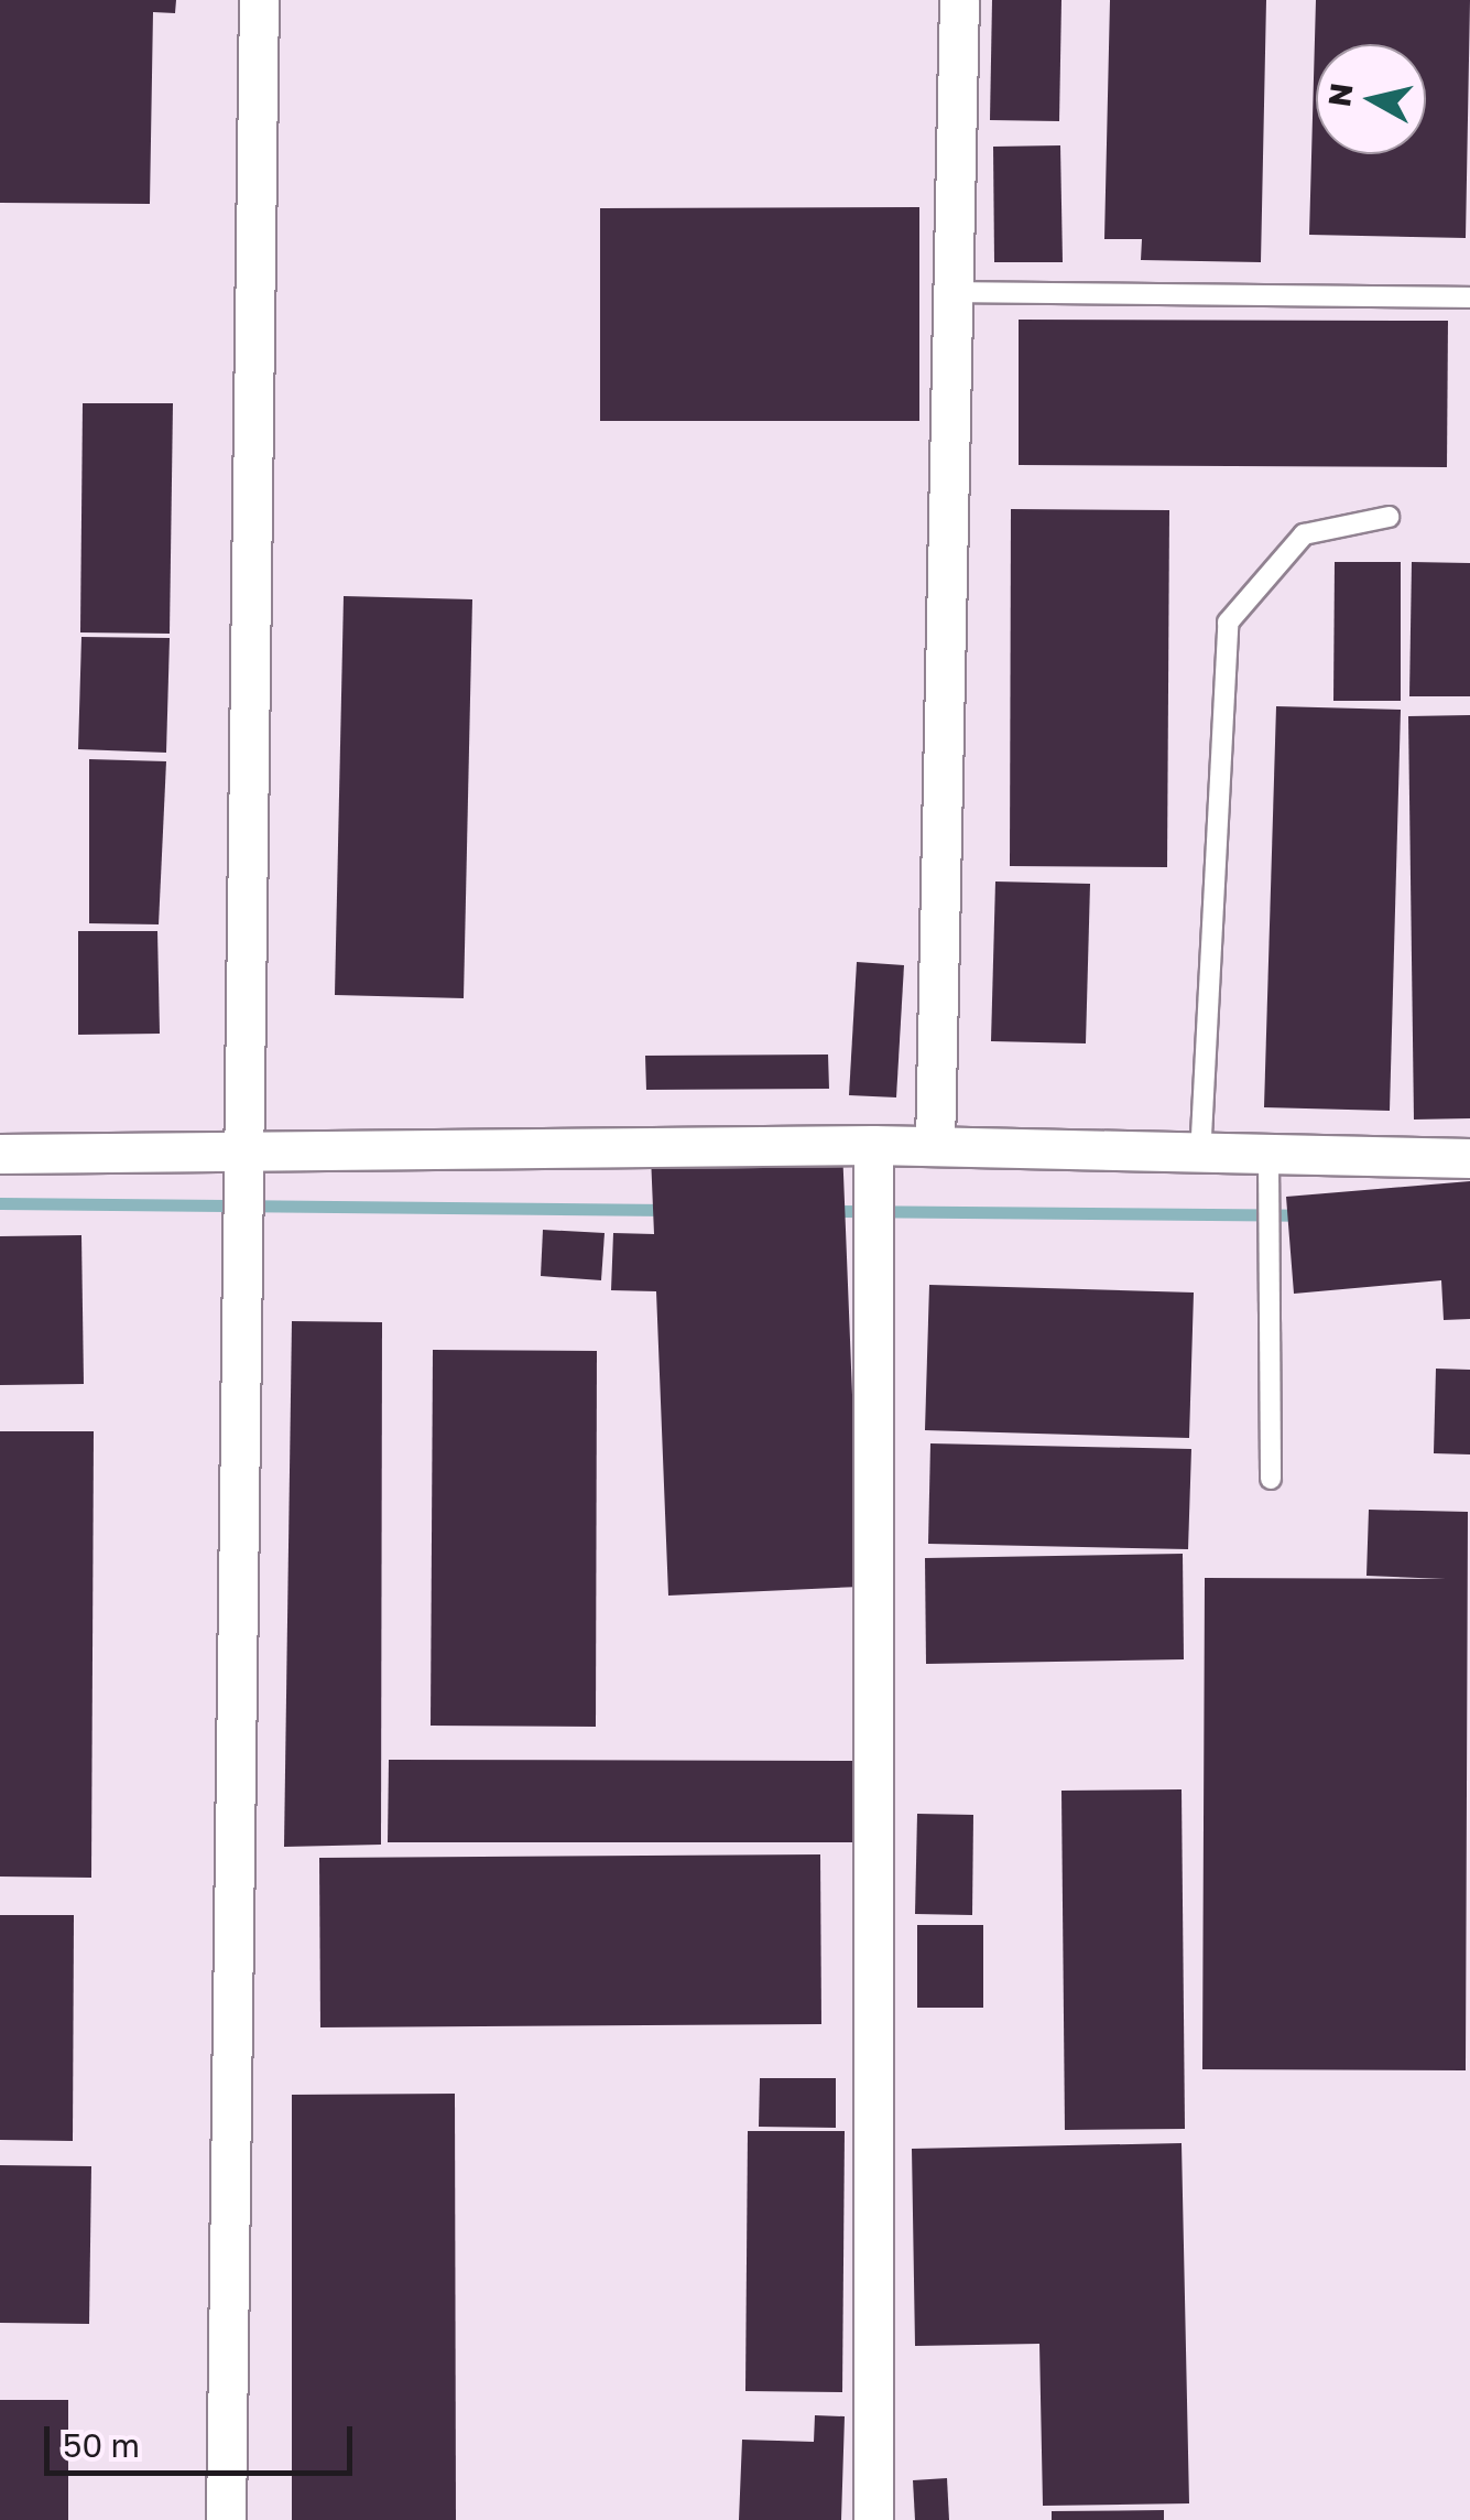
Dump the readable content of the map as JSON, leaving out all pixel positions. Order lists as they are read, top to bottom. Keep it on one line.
{"scale_bar":"50 m","north":"left"}
